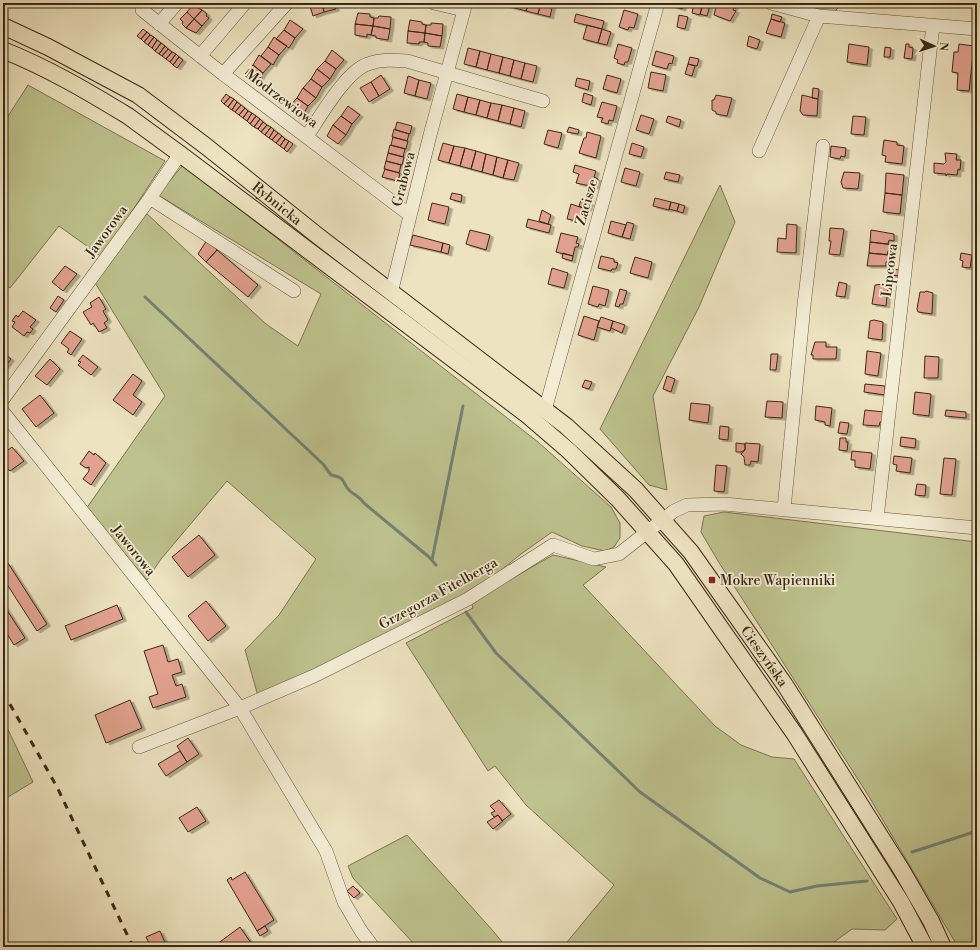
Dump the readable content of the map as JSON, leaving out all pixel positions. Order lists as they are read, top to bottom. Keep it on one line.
{"streets":{"main road":["Rybnicka","Cieszyńska"],"street":["Modrzewiowa","Grabowa","Zacisze","Jaworowa","Lipcowa","Grzegorza Fitelberga"]},"crossings":[["Modrzewiowa","Grabowa"],["Grabowa","Rybnicka"],["Zacisze","Rybnicka"],["Zacisze","Cieszyńska"],["Rybnicka","Jaworowa"],["Rybnicka","Cieszyńska"],["Jaworowa","Grzegorza Fitelberga"],["Grzegorza Fitelberga","Cieszyńska"]],"places":{"transit":["Mokre Wapienniki"]},"north":"right"}
